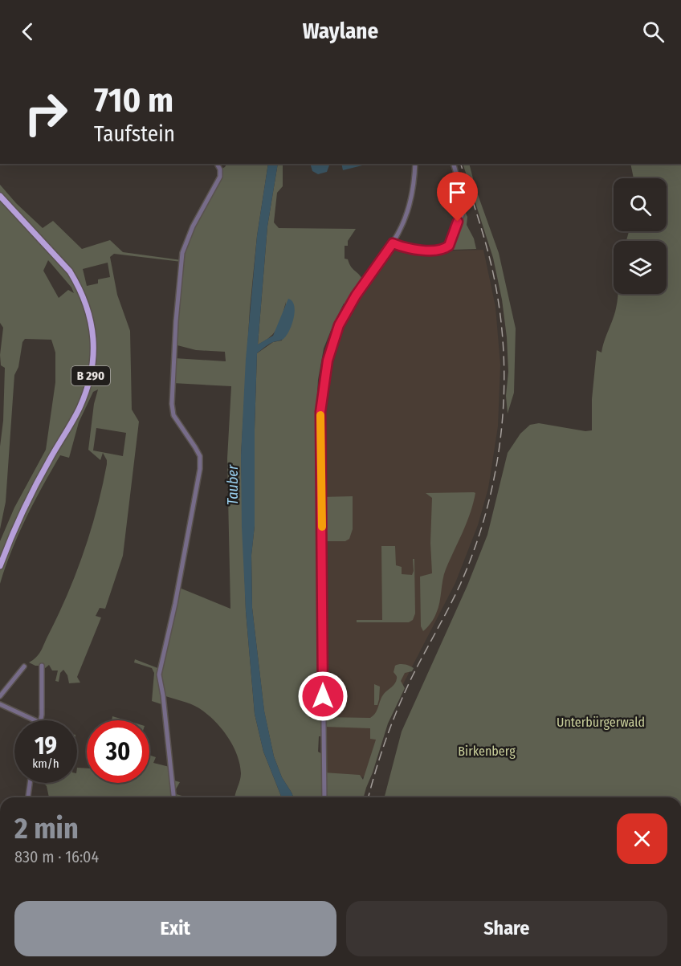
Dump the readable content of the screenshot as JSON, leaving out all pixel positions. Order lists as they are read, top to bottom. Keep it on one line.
{"streets":{"main road":["B 290"]},"water":["Tauber"],"parks":["Unterbürgerwald","Birkenberg"],"page":{"header":"Waylane","turn":["710 m","Taufstein"],"speed":"19 km/h","limit":"30","heading":["2 min","830 m · 16:04"],"buttons":["Exit","Share"]}}
